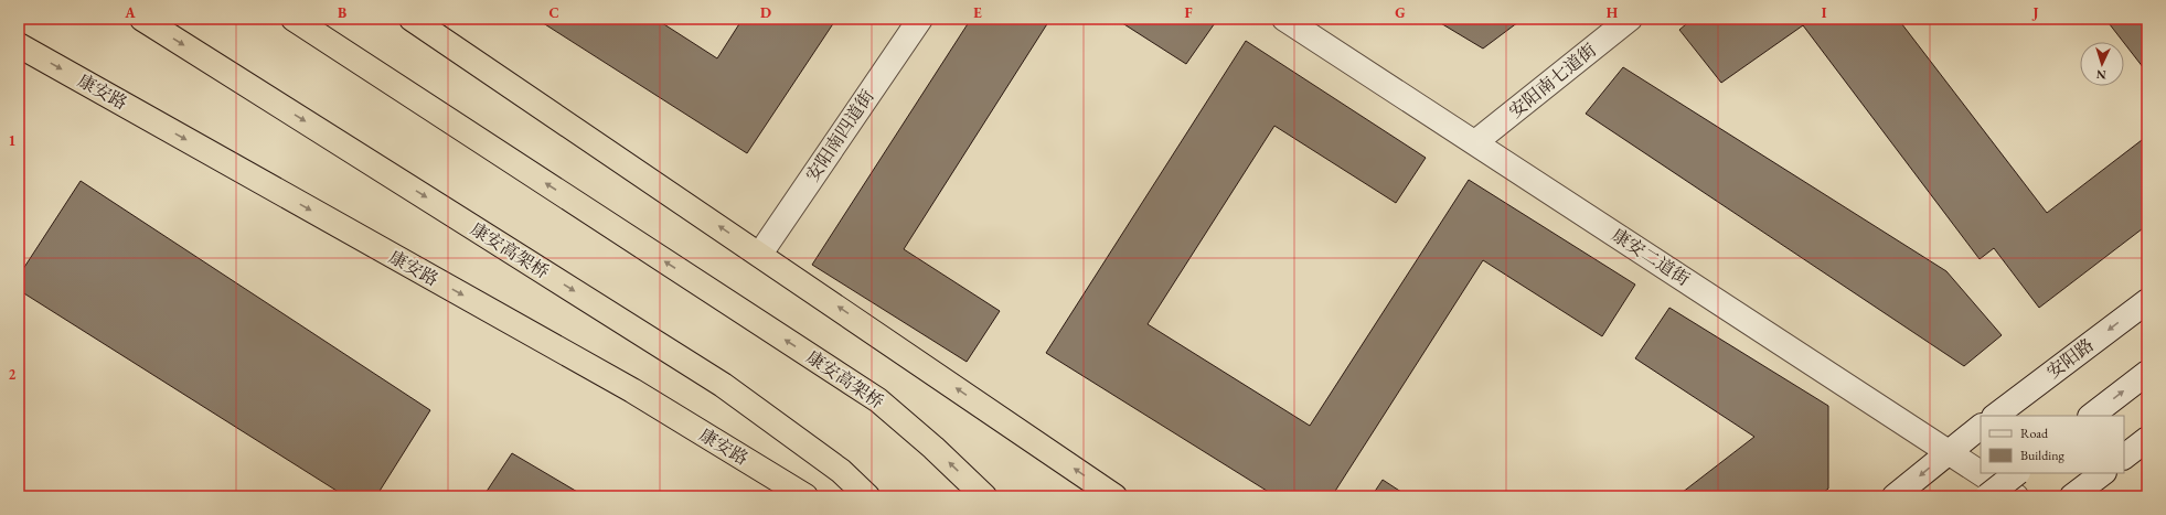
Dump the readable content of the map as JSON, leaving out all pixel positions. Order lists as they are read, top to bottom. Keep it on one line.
{"streets":{"highway":["康安路","康安高架桥"],"street":["安阳南七道街","安阳南四道街","康安二道街","安阳路"]},"crossings":[["安阳南七道街","康安二道街"]],"legend":["Road","Building"],"north":"bottom","grid":{"columns":["A","B","C","D","E","F","G","H","I","J"],"rows":["1","2"]}}
